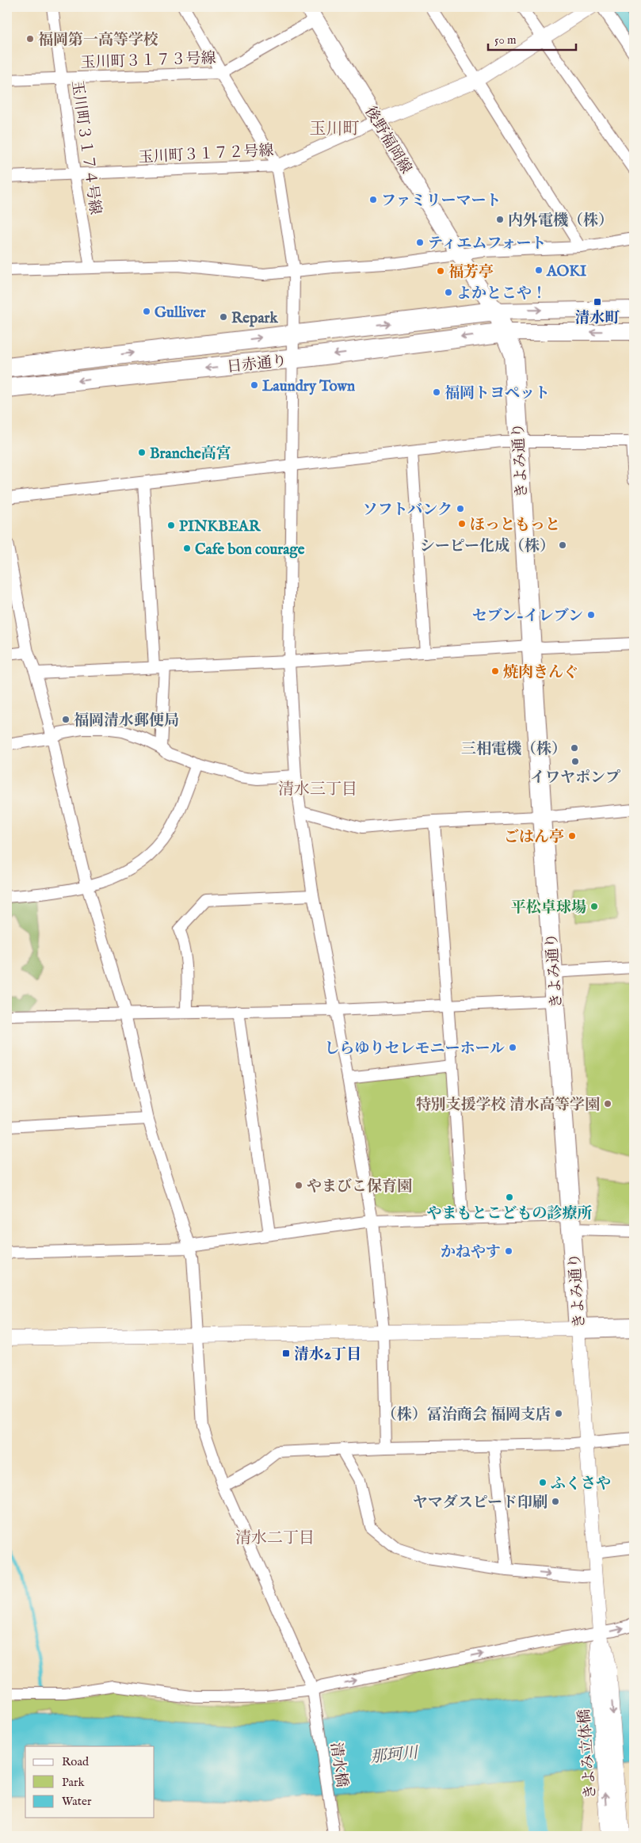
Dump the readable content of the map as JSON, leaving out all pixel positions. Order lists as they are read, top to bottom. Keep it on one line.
{"streets":{"highway":["日赤通り","きよみ通り"],"main road":["後野福岡線"],"street":["玉川町３１７３号線","玉川町３１７４号線","玉川町３１７２号線","きよみ立体橋","清水橋"]},"crossings":[["玉川町３１７３号線","後野福岡線"],["玉川町３１７３号線","玉川町３１７４号線"],["後野福岡線","玉川町３１７２号線"],["後野福岡線","日赤通り"],["後野福岡線","きよみ通り"],["玉川町３１７４号線","玉川町３１７２号線"],["日赤通り","きよみ通り"],["きよみ通り","きよみ立体橋"]],"districts":["玉川町","清水三丁目","清水二丁目"],"water":["那珂川"],"places":{"other":["福岡第一高等学校","ファミリーマート","内外電機（株）","ティエムフォート","AOKI","福芳亭","よかとこや！","Gulliver","Repark","Laundry Town","福岡トヨペット","Branche高宮","ソフトバンク","ほっともっと","PINKBEAR","シーピー化成（株）","Cafe bon courage","セブン-イレブン","焼肉きんぐ","福岡清水郵便局","三相電機（株）","イワヤポンプ","ごはん亭","平松卓球場","しらゆりセレモニーホール","特別支援学校 清水高等学園","やまびこ保育園","やまもとこどもの診療所","かねやす","（株）冨治商会 福岡支店","ふくさや","ヤマダスピード印刷"],"transit":["清水町","清水2丁目"]},"legend":["Road","Park","Water"],"scale_bar":"50 m"}
